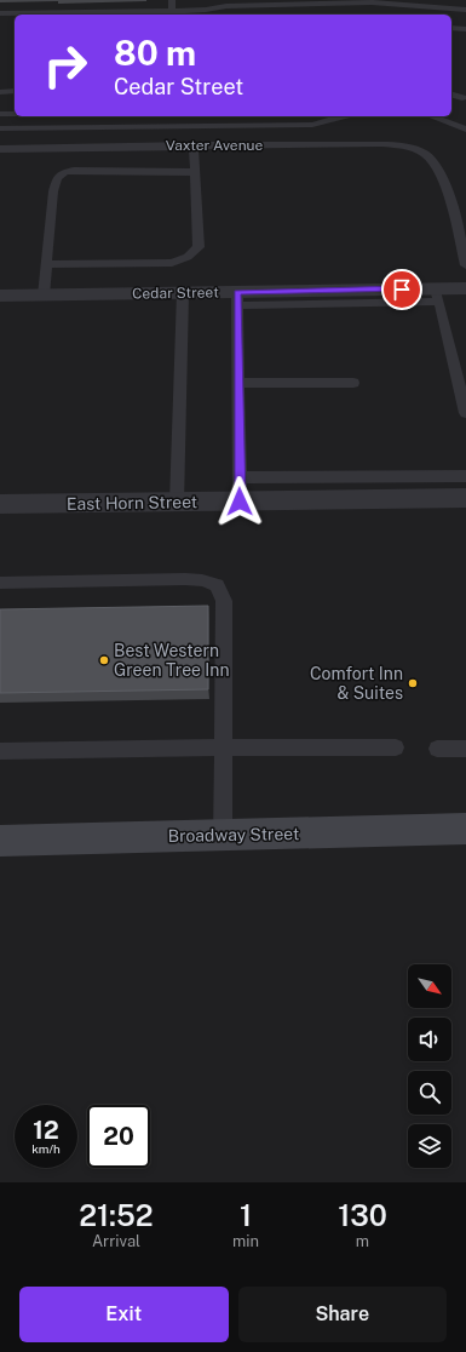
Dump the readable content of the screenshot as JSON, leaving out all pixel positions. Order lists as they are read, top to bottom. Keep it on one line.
{"streets":{"street":["Cedar Street","East Horn Street","Broadway Street"],"lane":["Vaxter Avenue"]},"places":["Best Western Green Tree Inn","Comfort Inn & Suites"],"north":"bottom right","page":{"turn":["80 m","Cedar Street"],"speed":"12 km/h","limit":"20","eta":["21:52","Arrival","1","min","130","m"],"buttons":["Exit","Share"]}}
